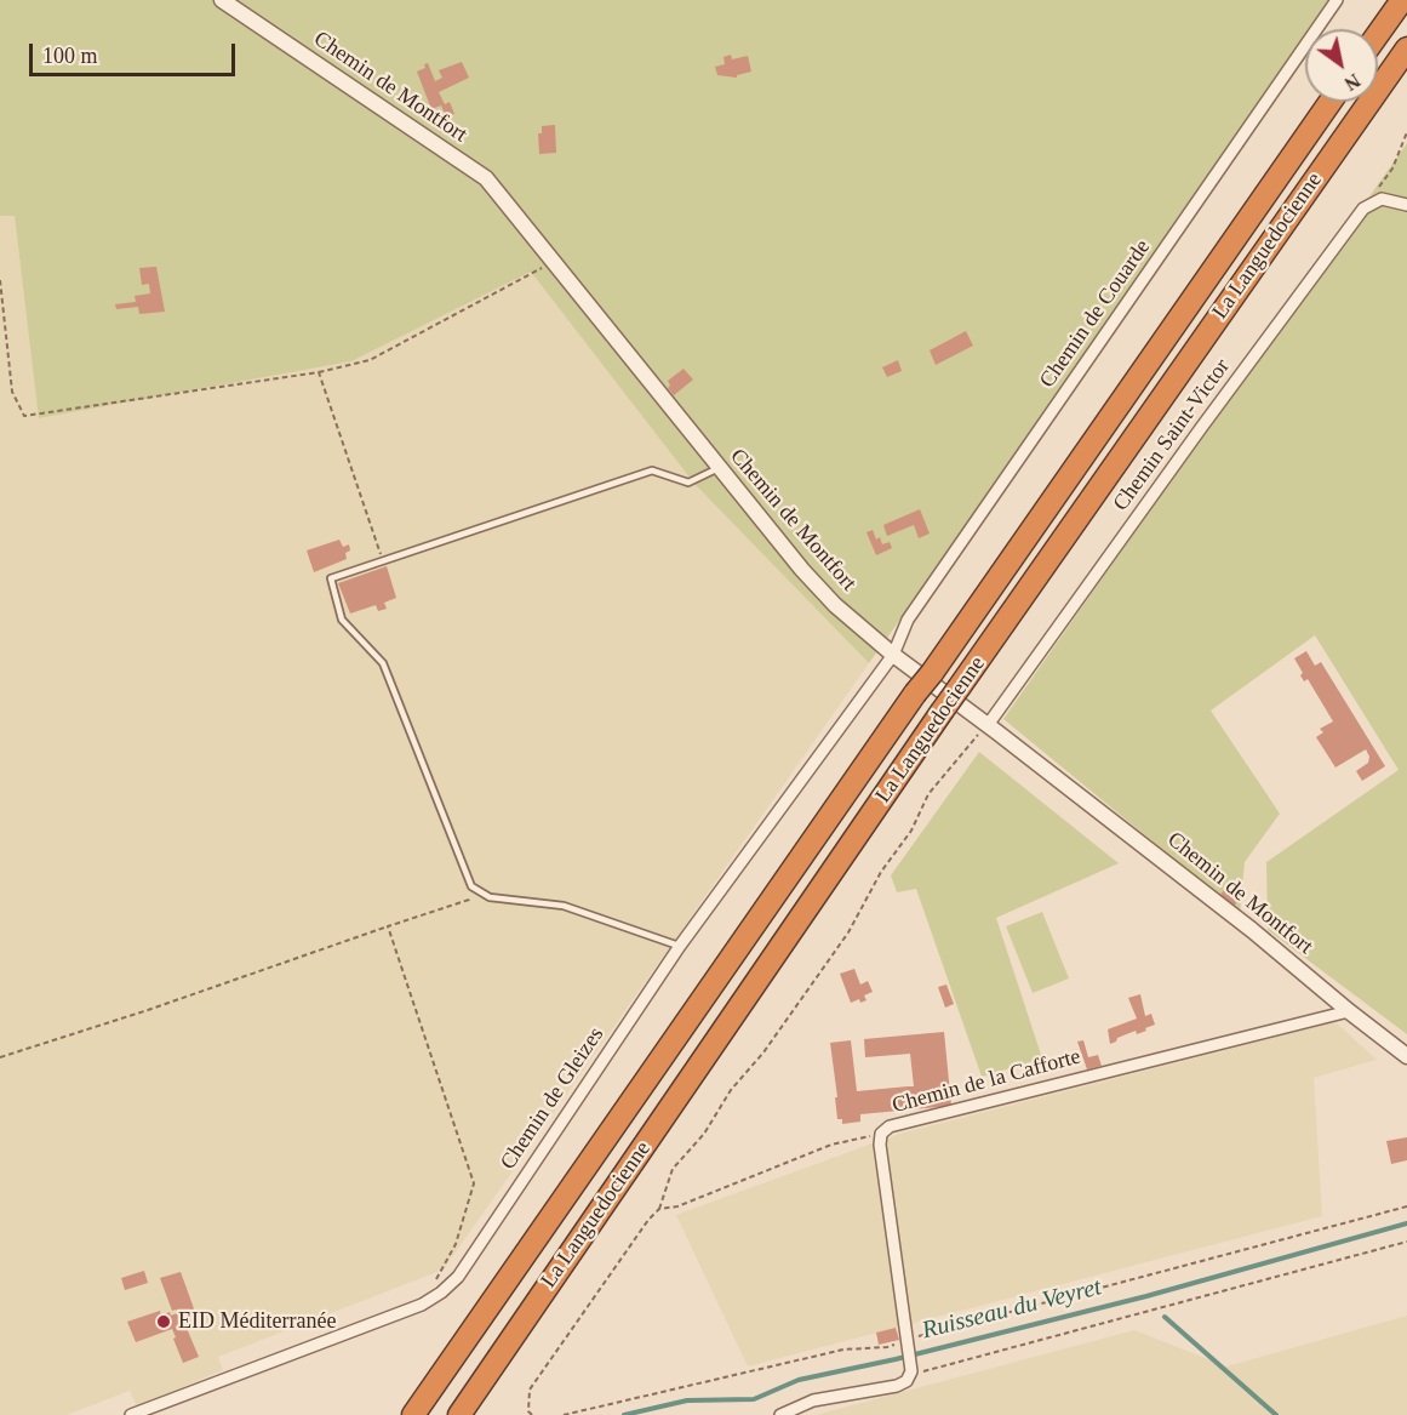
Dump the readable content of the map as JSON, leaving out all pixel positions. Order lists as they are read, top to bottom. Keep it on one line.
{"streets":{"highway":["La Languedocienne"],"street":["Chemin de Montfort","Chemin de Couarde","Chemin Saint-Victor","Chemin de la Cafforte","Chemin de Gleizes"]},"crossings":[["Chemin de Montfort","Chemin de Couarde"],["Chemin de Montfort","Chemin Saint-Victor"],["Chemin de Montfort","Chemin de la Cafforte"],["Chemin de Montfort","Chemin de Gleizes"],["Chemin de Couarde","Chemin de Gleizes"]],"water":["Ruisseau du Veyret"],"places":["EID Méditerranée"],"scale_bar":"100 m","north":"bottom right"}
